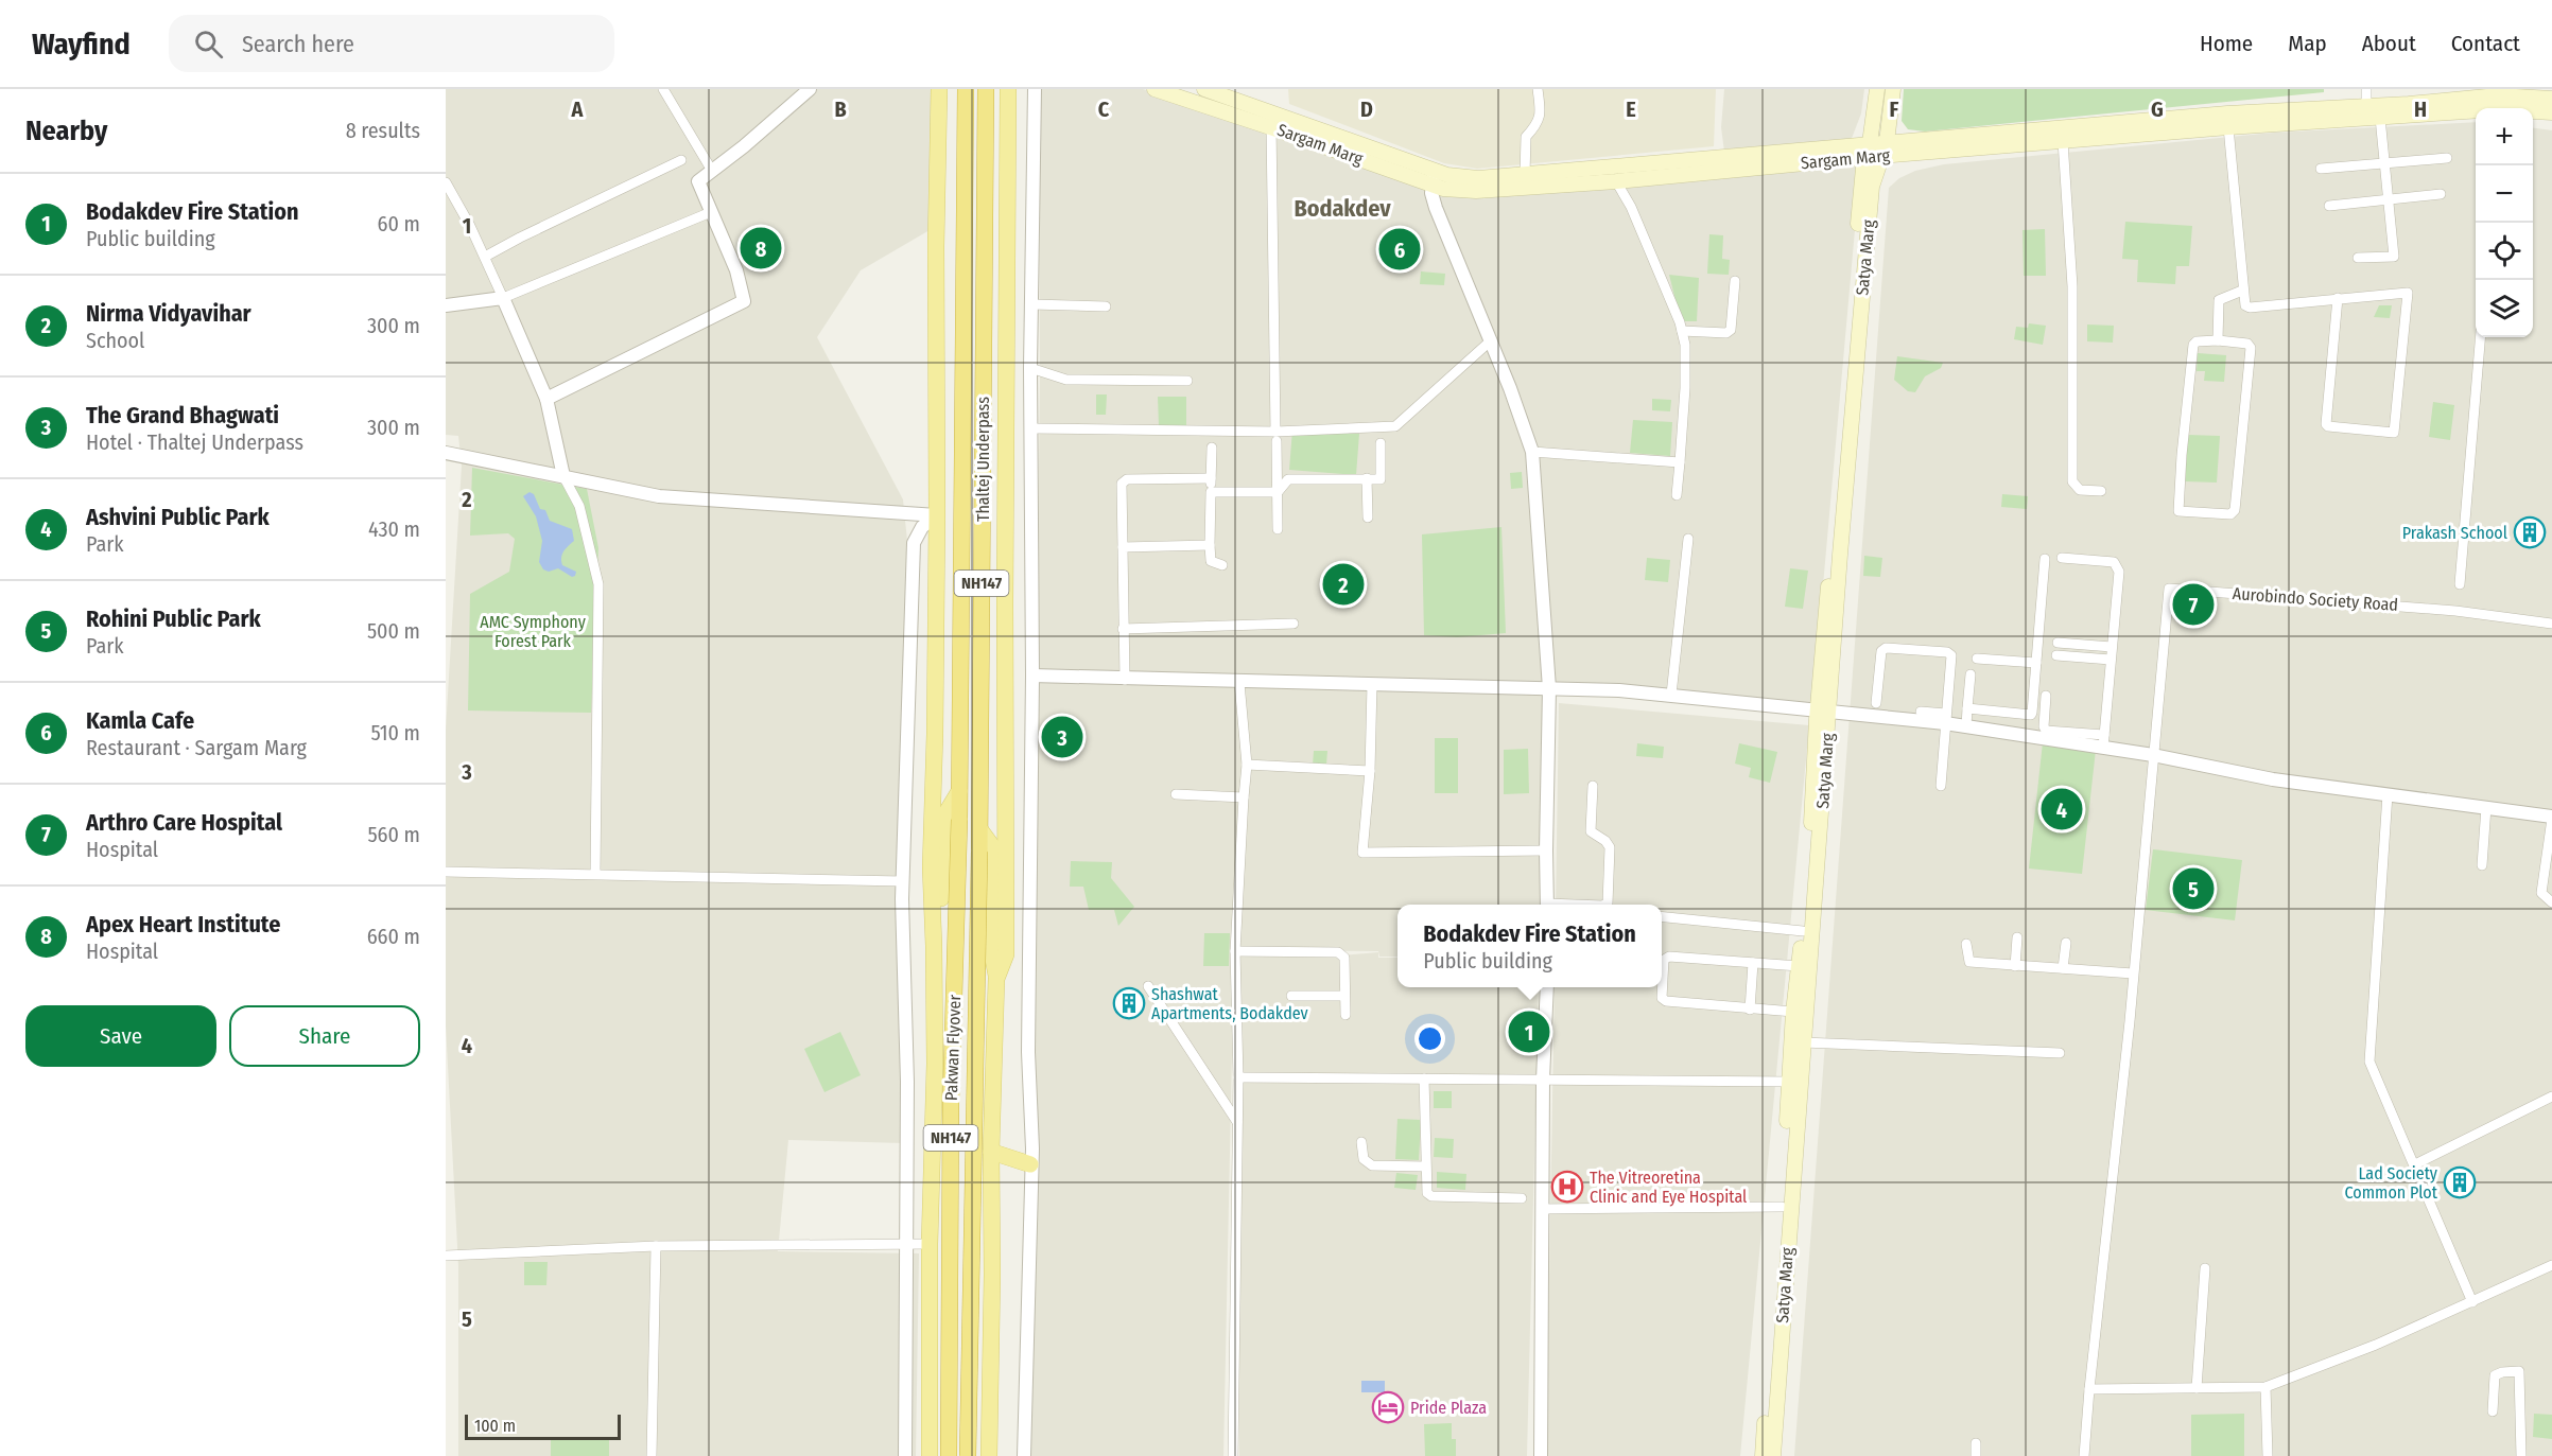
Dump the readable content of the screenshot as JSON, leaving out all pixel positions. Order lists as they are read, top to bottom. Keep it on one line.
{"streets":{"highway":["Thaltej Underpass","NH147","Pakwan Flyover"],"main road":["Sargam Marg","Satya Marg"],"street":["Aurobindo Society Road"]},"crossings":[["Sargam Marg","Satya Marg"],["Thaltej Underpass","Pakwan Flyover"]],"districts":["Bodakdev"],"parks":["AMC Symphony Forest Park"],"places":{"building":["Prakash School","Shashwat Apartments, Bodakdev","Lad Society Common Plot"],"hospital":["The Vitreoretina Clinic and Eye Hospital"],"hotel":["Pride Plaza"]},"scale_bar":"100 m","page":{"header":"Wayfind","search":"Search here","nav":["Home","Map","About","Contact"],"heading":["Nearby","8 results"],"map_buttons":["+","−"],"list":[{"mark":"1","name":"Bodakdev Fire Station","note":"Public building","value":"60 m"},{"mark":"2","name":"Nirma Vidyavihar","note":"School","value":"300 m"},{"mark":"3","name":"The Grand Bhagwati","note":"Hotel · Thaltej Underpass","value":"300 m"},{"mark":"4","name":"Ashvini Public Park","note":"Park","value":"430 m"},{"mark":"5","name":"Rohini Public Park","note":"Park","value":"500 m"},{"mark":"6","name":"Kamla Cafe","note":"Restaurant · Sargam Marg","value":"510 m"},{"mark":"7","name":"Arthro Care Hospital","note":"Hospital","value":"560 m"},{"mark":"8","name":"Apex Heart Institute","note":"Hospital","value":"660 m"}],"pins":["8","6","2","7","3","4","5","1"],"popup":["Bodakdev Fire Station","Public building"],"buttons":["Save","Share"],"scale":"100 m"},"grid":{"columns":["A","B","C","D","E","F","G","H"],"rows":["1","2","3","4","5"]}}
